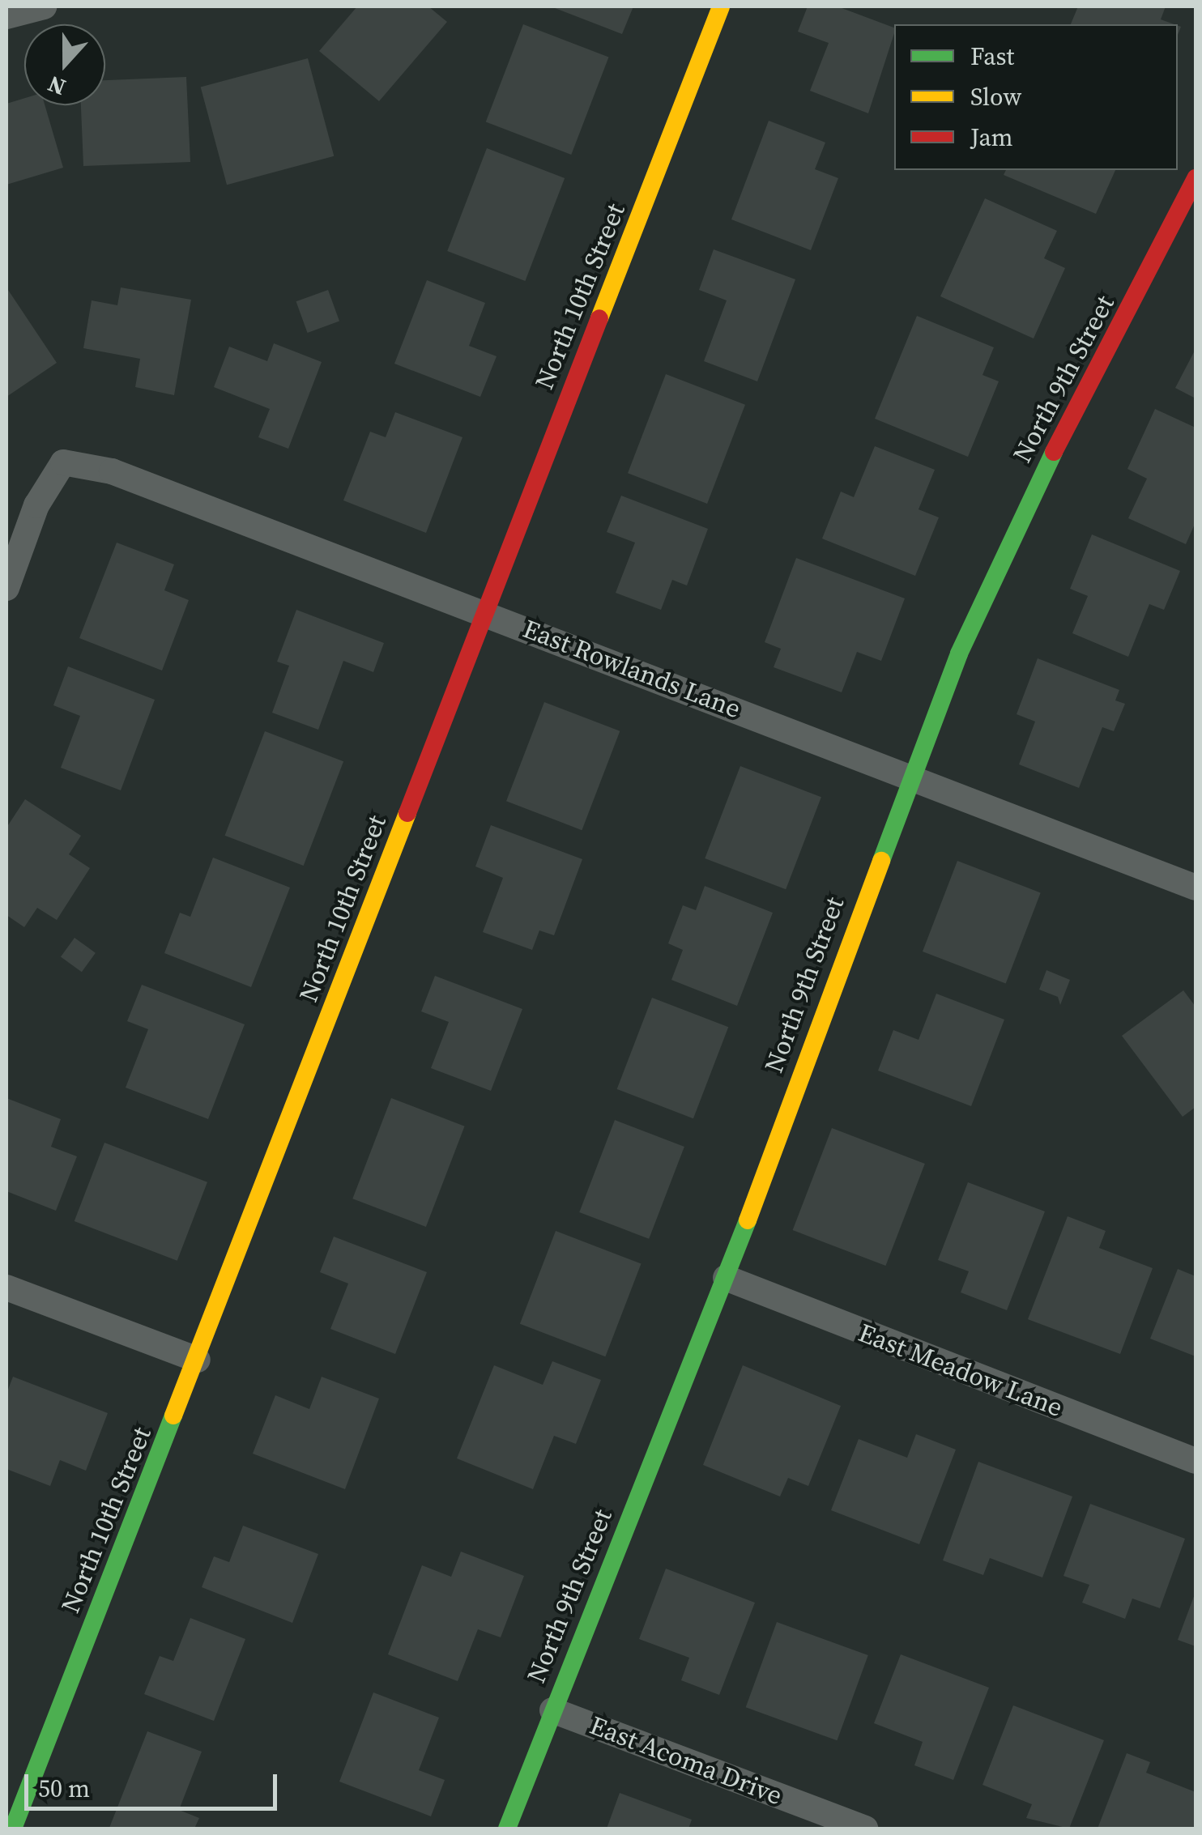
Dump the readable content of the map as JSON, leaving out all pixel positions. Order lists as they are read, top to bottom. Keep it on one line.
{"streets":{"street":["North 10th Street","North 9th Street","East Rowlands Lane","East Meadow Lane","East Acoma Drive"]},"crossings":[["North 10th Street","East Rowlands Lane"],["North 9th Street","East Rowlands Lane"],["North 9th Street","East Meadow Lane"],["North 9th Street","East Acoma Drive"]],"legend":["Fast","Slow","Jam"],"scale_bar":"50 m","north":"bottom"}
